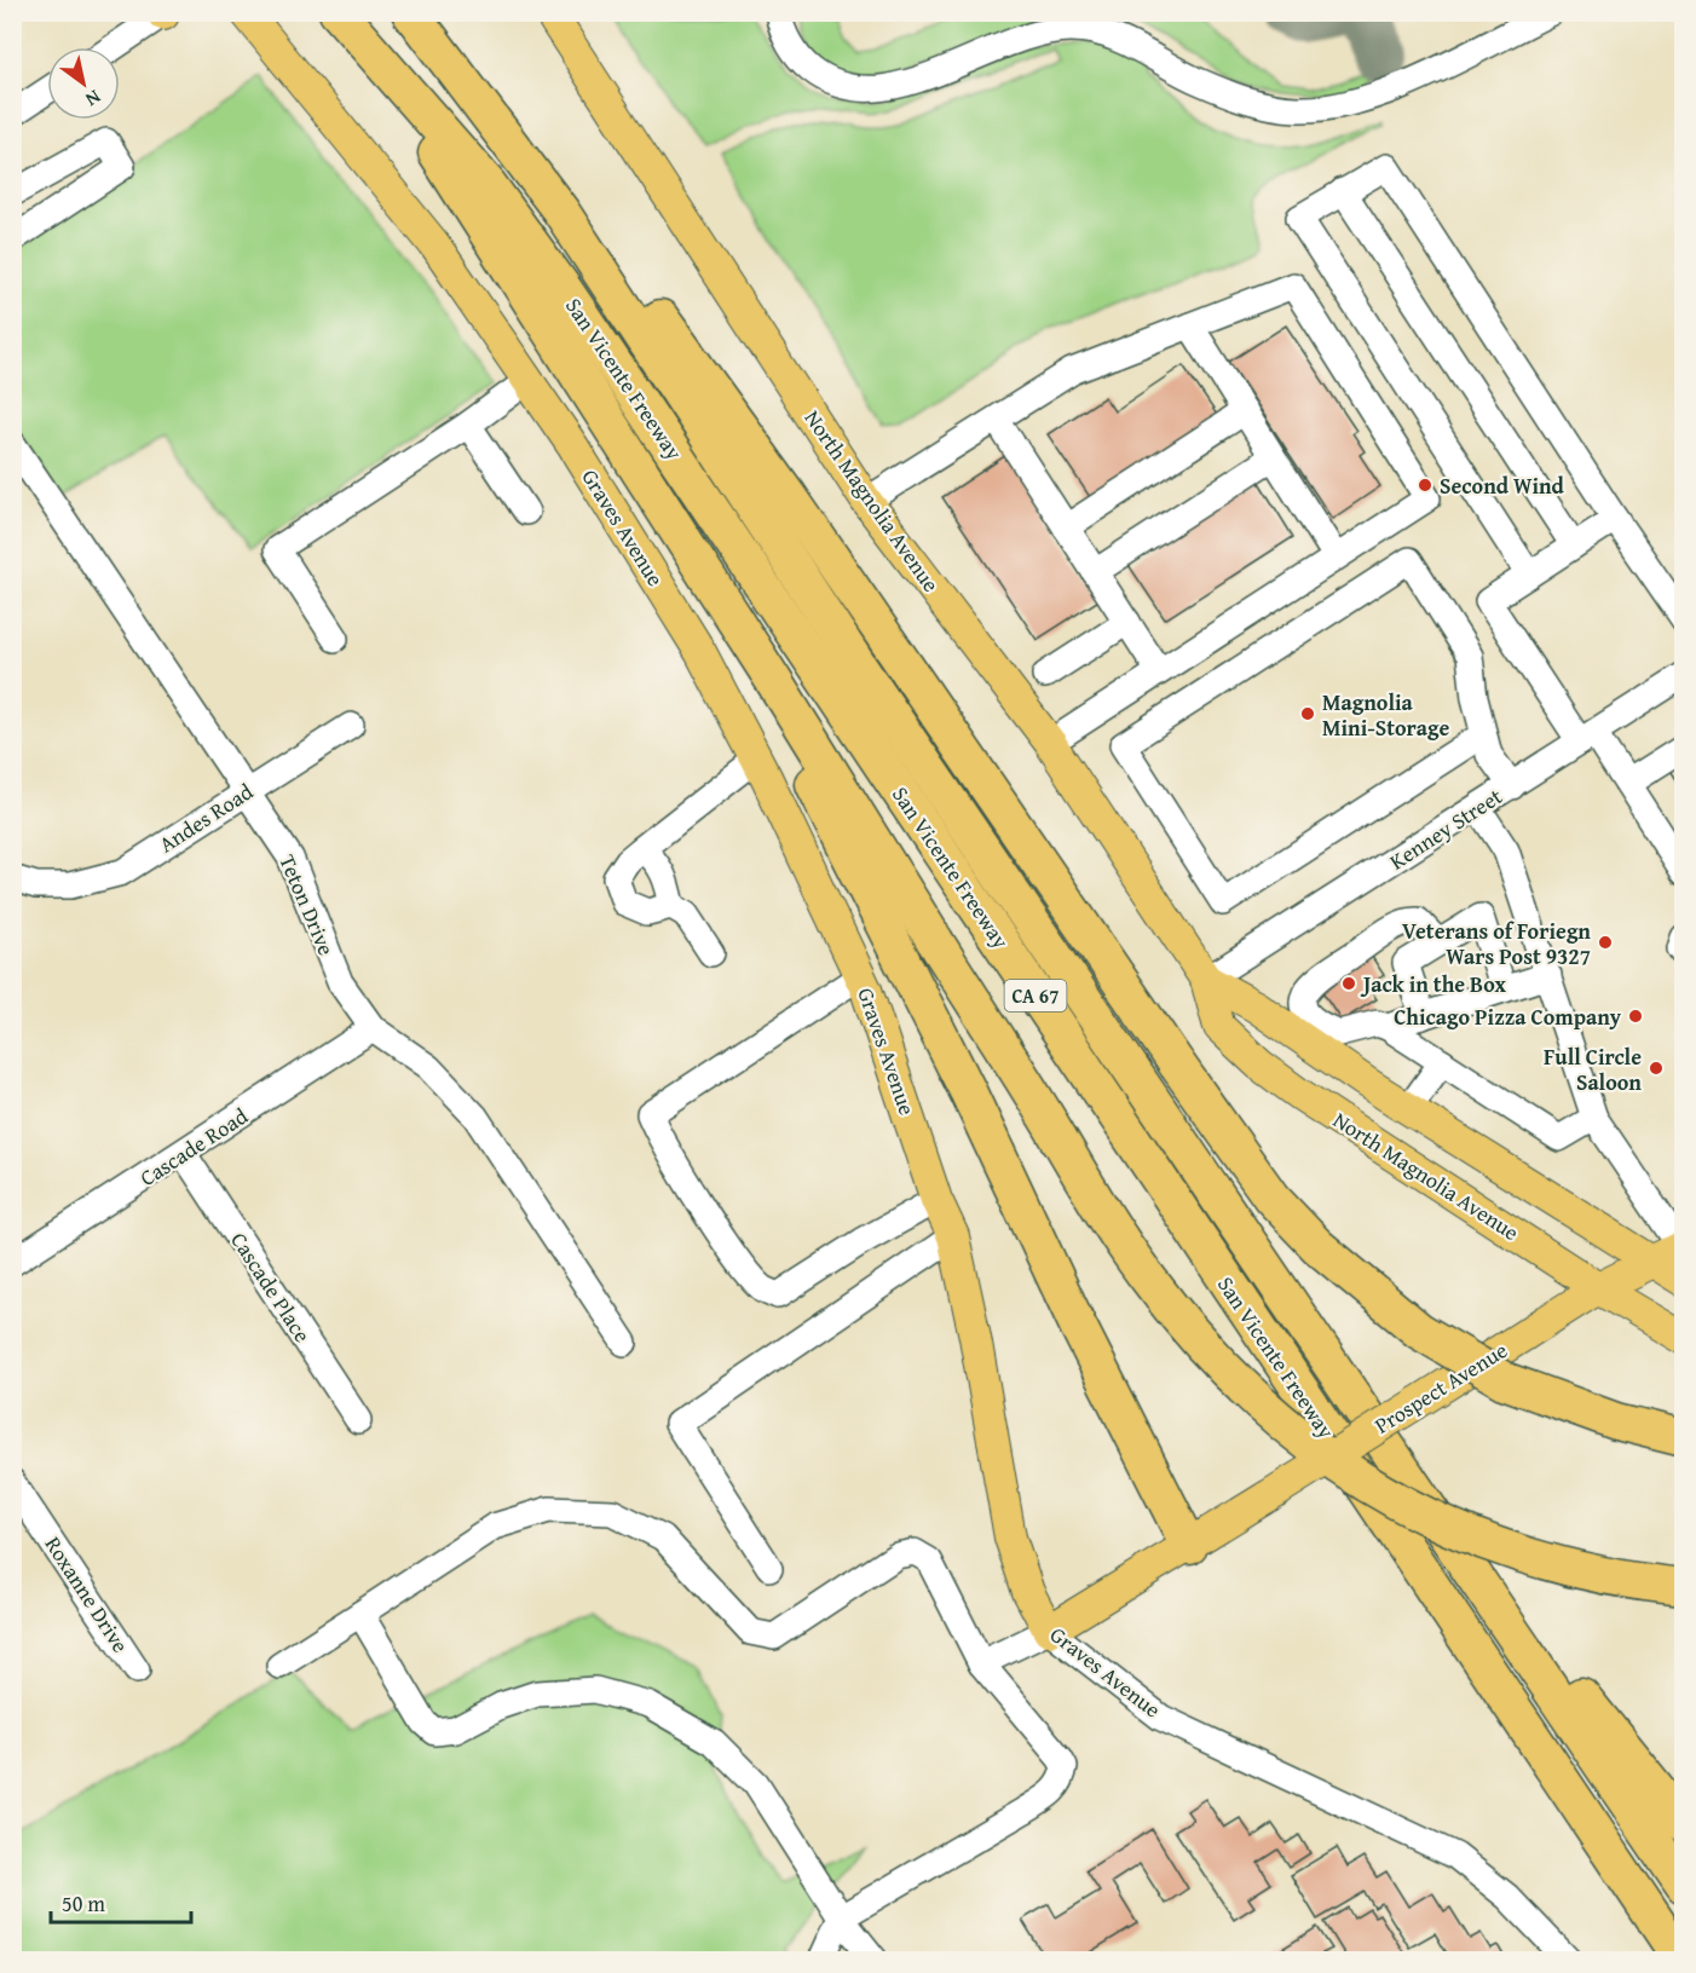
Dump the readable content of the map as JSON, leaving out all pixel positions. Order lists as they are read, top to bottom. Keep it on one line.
{"streets":{"highway":["San Vicente Freeway","CA 67"],"main road":["North Magnolia Avenue","Graves Avenue","Prospect Avenue"],"street":["Andes Road","Kenney Street","Teton Drive","Cascade Road","Cascade Place","Roxanne Drive"]},"crossings":[["North Magnolia Avenue","Kenney Street"],["North Magnolia Avenue","Prospect Avenue"],["Graves Avenue","Prospect Avenue"],["Andes Road","Teton Drive"],["Teton Drive","Cascade Road"],["Cascade Road","Cascade Place"]],"places":["Second Wind","Magnolia Mini-Storage","Veterans of Foriegn Wars Post 9327","Jack in the Box","Chicago Pizza Company","Full Circle Saloon"],"scale_bar":"50 m","north":"bottom right"}
